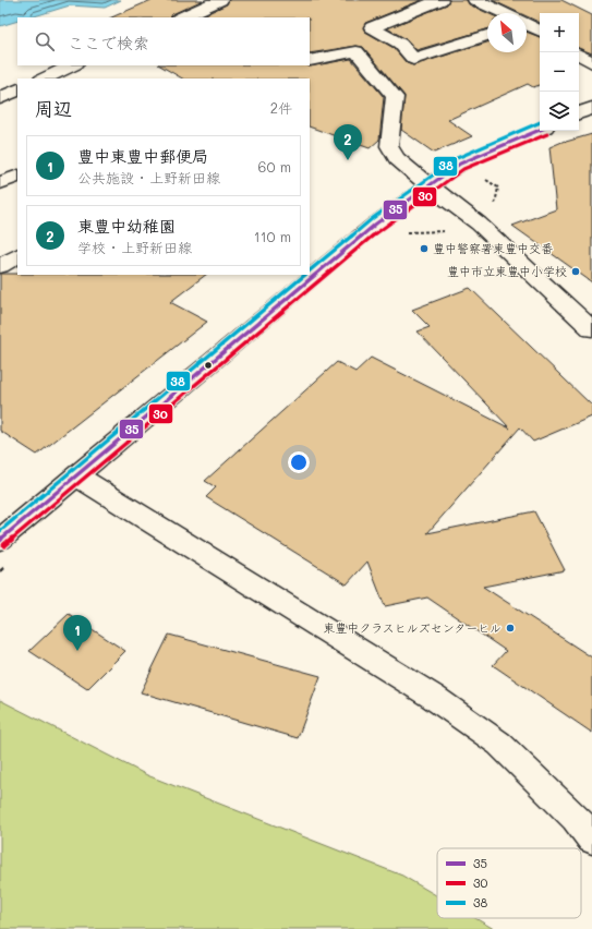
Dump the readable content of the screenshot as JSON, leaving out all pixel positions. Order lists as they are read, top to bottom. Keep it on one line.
{"places":["豊中警察署東豊中交番","豊中市立東豊中小学校","東豊中クラスヒルズセンターヒル"],"lines":["transit line 38","transit line 35","transit line 30"],"legend":["35","30","38"],"north":"top left","page":{"map_buttons":["+","−"],"search":"ここで検索","heading":["周辺","2件"],"pins":["2","1"],"list":[{"mark":"1","name":"豊中東豊中郵便局","note":"公共施設 · 上野新田線","value":"60 m"},{"mark":"2","name":"東豊中幼稚園","note":"学校 · 上野新田線","value":"110 m"}]}}
